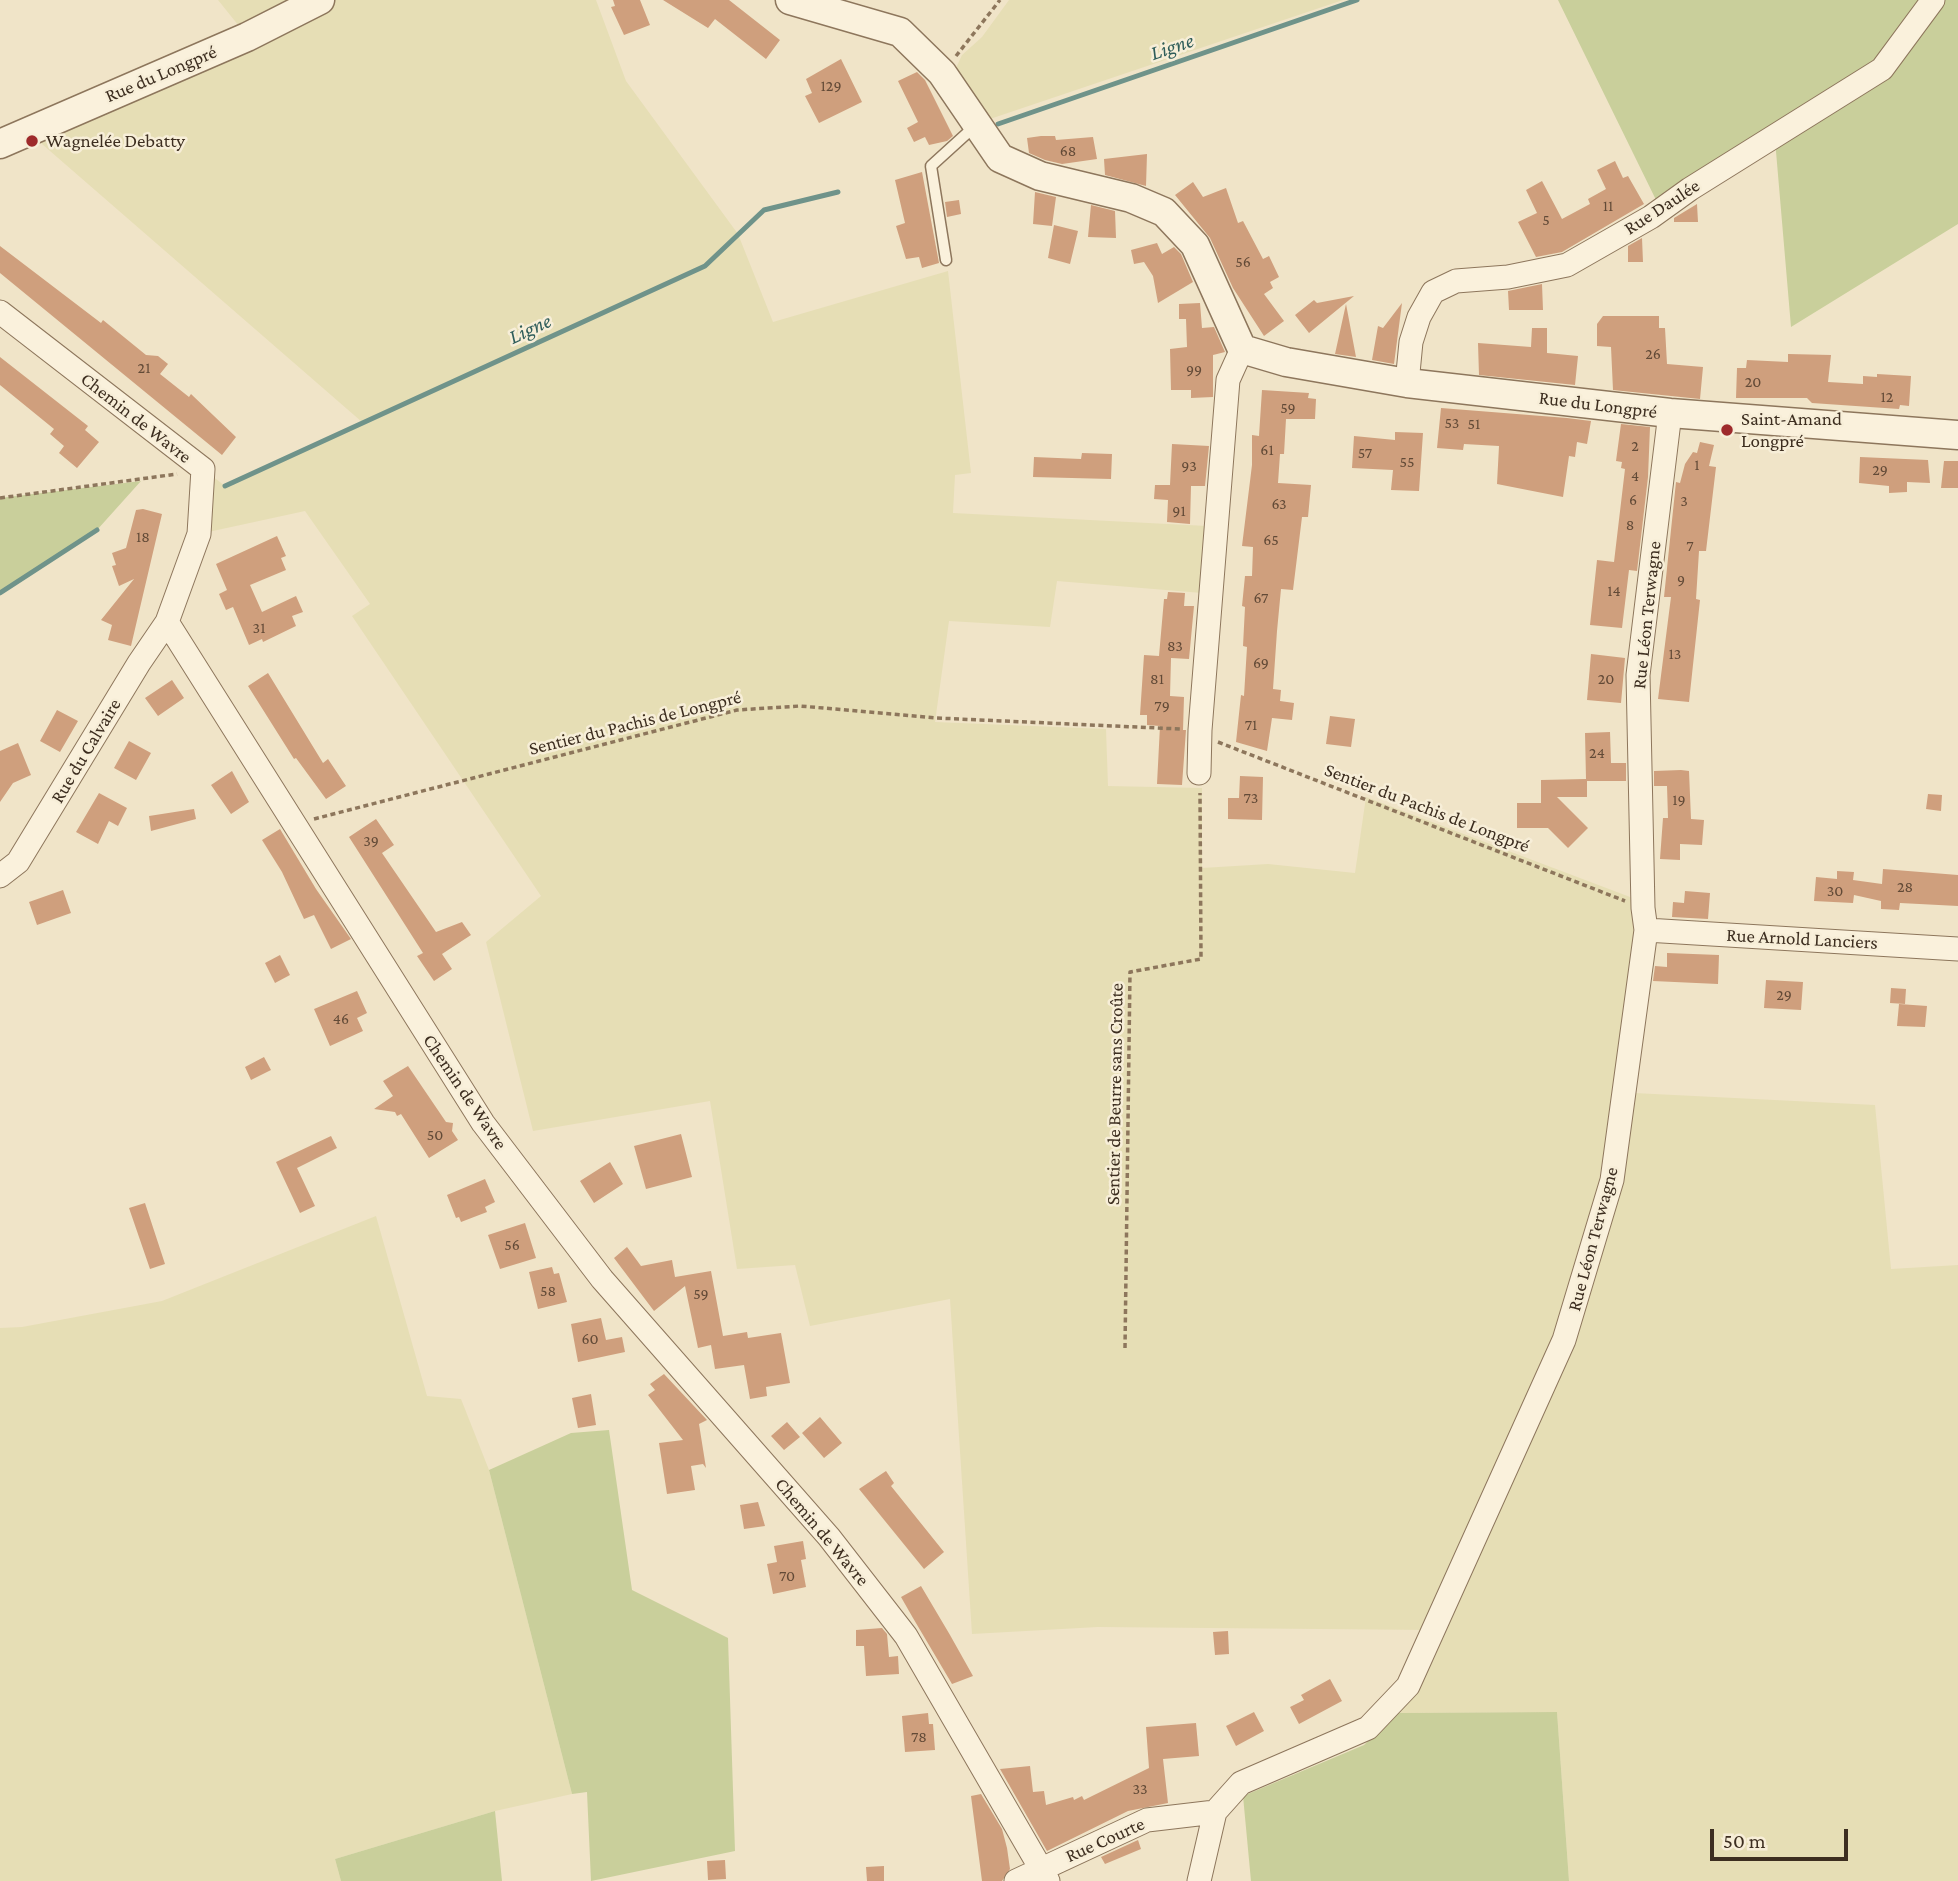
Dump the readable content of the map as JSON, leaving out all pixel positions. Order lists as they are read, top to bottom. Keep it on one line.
{"streets":{"street":["Rue du Longpré","Rue Daulée","Chemin de Wavre","Rue Léon Terwagne","Rue du Calvaire","Rue Arnold Lanciers","Rue Courte"],"path":["Sentier du Pachis de Longpré","Sentier de Beurre sans Croûte"]},"crossings":[["Rue du Longpré","Rue Daulée"],["Rue du Longpré","Rue Léon Terwagne"],["Chemin de Wavre","Sentier du Pachis de Longpré"],["Chemin de Wavre","Rue du Calvaire"],["Chemin de Wavre","Rue Courte"],["Rue Léon Terwagne","Sentier du Pachis de Longpré"],["Rue Léon Terwagne","Rue Arnold Lanciers"],["Rue Léon Terwagne","Rue Courte"],["Sentier du Pachis de Longpré","Rue Arnold Lanciers"]],"water":["Ligne"],"places":["Wagnelée Debatty","Saint-Amand Longpré"],"house_numbers":["129","68","11","5","56","26","21","99","20","12","59","53","51","2","61","57","55","1","93","29","4","6","3","63","91","8","18","65","7","9","14","67","31","83","13","69","81","20","79","71","24","73","19","39","28","30","29","46","50","56","58","59","60","70","78","33"],"scale_bar":"50 m"}
